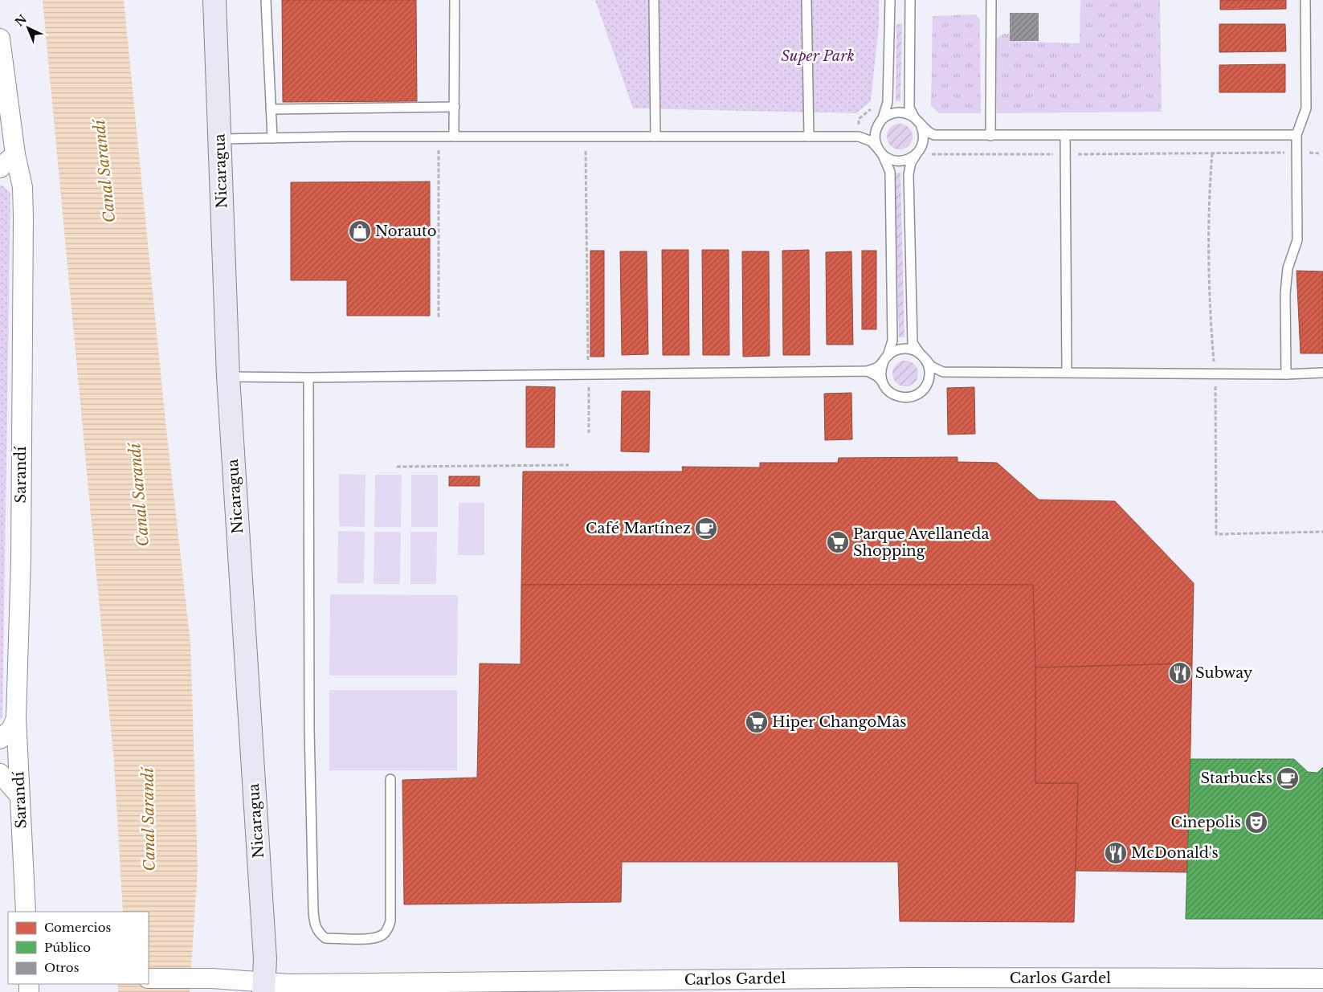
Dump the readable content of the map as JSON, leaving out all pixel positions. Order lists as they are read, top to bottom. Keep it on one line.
{"streets":{"main road":["Nicaragua"],"street":["Sarandí","Carlos Gardel"]},"crossings":[["Nicaragua","Carlos Gardel"]],"water":["Canal Sarandí"],"parks":["Super Park"],"places":{"shop":["Norauto"],"cafe":["Café Martínez","Starbucks"],"supermarket":["Parque Avellaneda Shopping","Hiper ChangoMâs"],"restaurant":["Subway","McDonald's"],"theatre":["Cinepolis"]},"legend":["Comercios","Público","Otros"],"north":"top left"}
